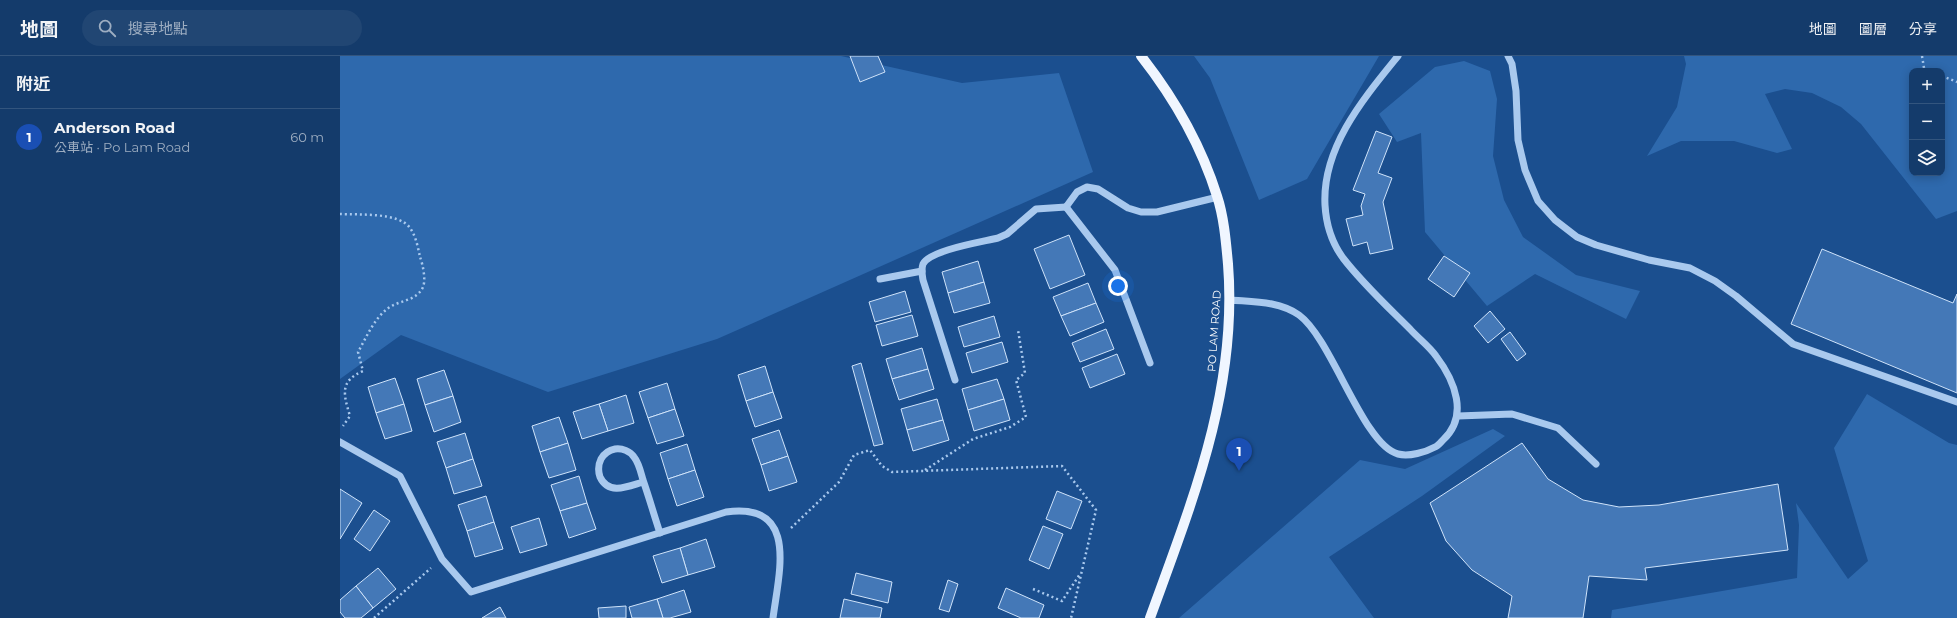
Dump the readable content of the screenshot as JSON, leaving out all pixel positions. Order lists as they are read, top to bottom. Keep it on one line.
{"streets":{"main road":["PO LAM ROAD"]},"page":{"header":"地圖","search":"搜尋地點","nav":["地圖","圖層","分享"],"heading":"附近","map_buttons":["+","−"],"list":[{"mark":"1","name":"Anderson Road","note":"公車站 · Po Lam Road","value":"60 m"}],"pins":"1"}}
